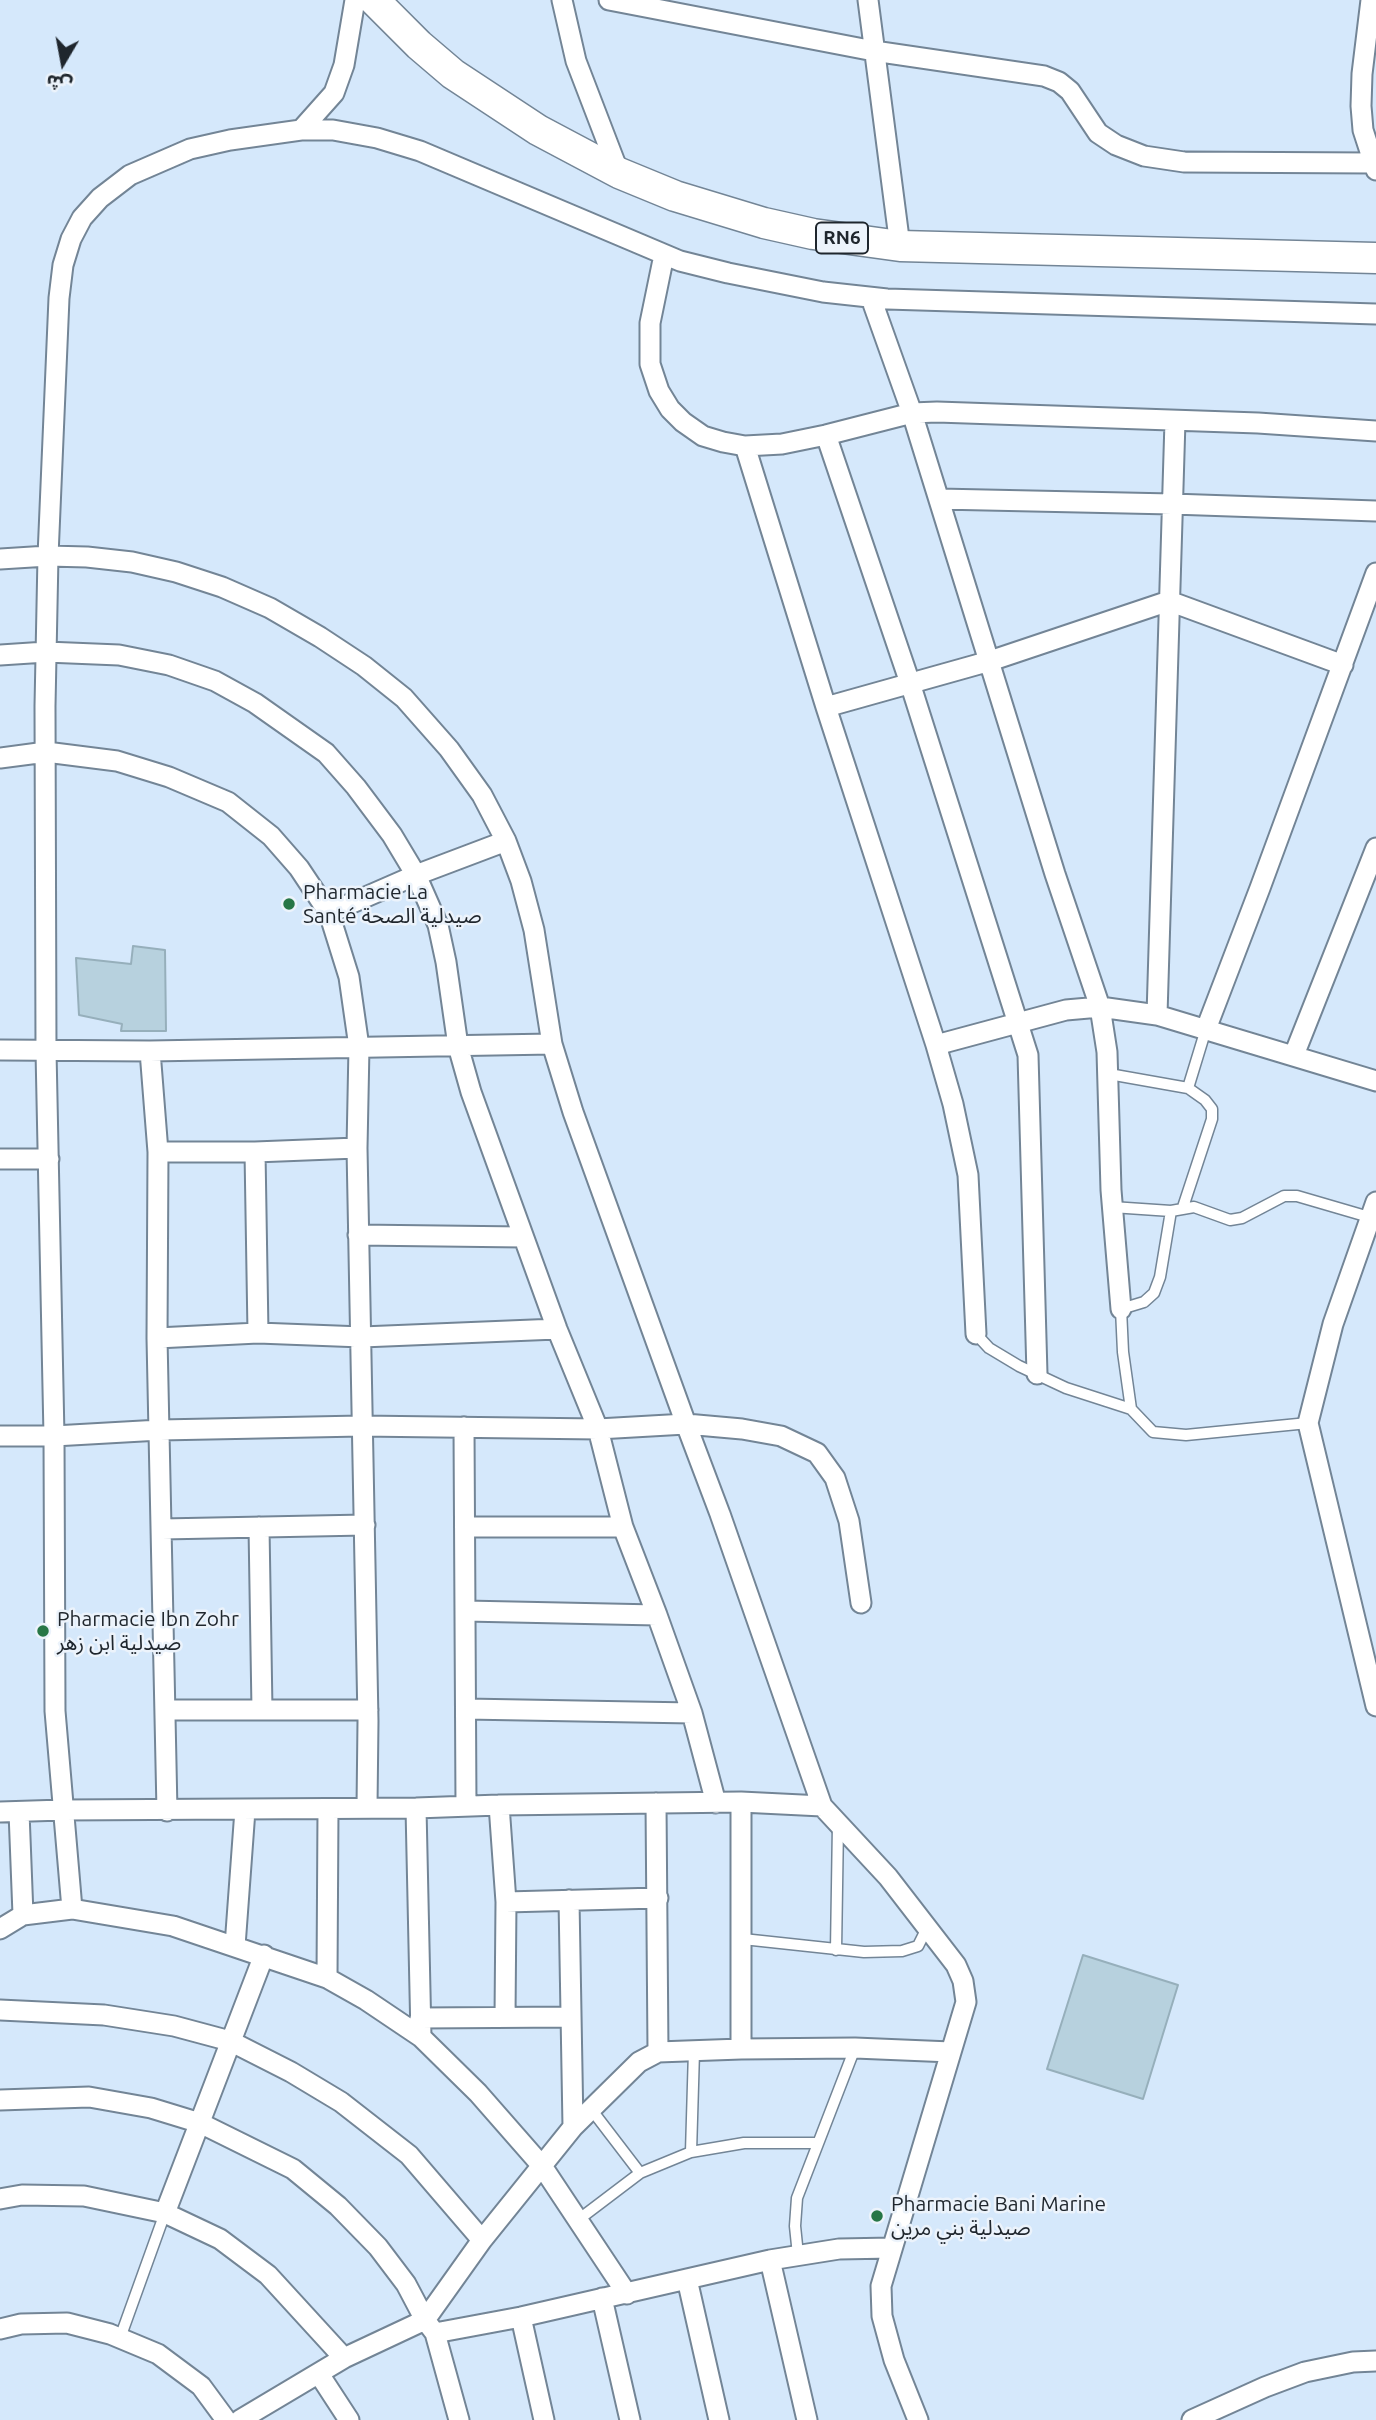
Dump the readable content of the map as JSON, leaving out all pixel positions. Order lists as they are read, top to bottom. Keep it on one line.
{"streets":{"main road":["RN6"]},"places":["Pharmacie La Santé صيدلية الصحة","Pharmacie Ibn Zohr صيدلية ابن زهر","Pharmacie Bani Marine صيدلية بني مرين"],"north":"bottom"}
